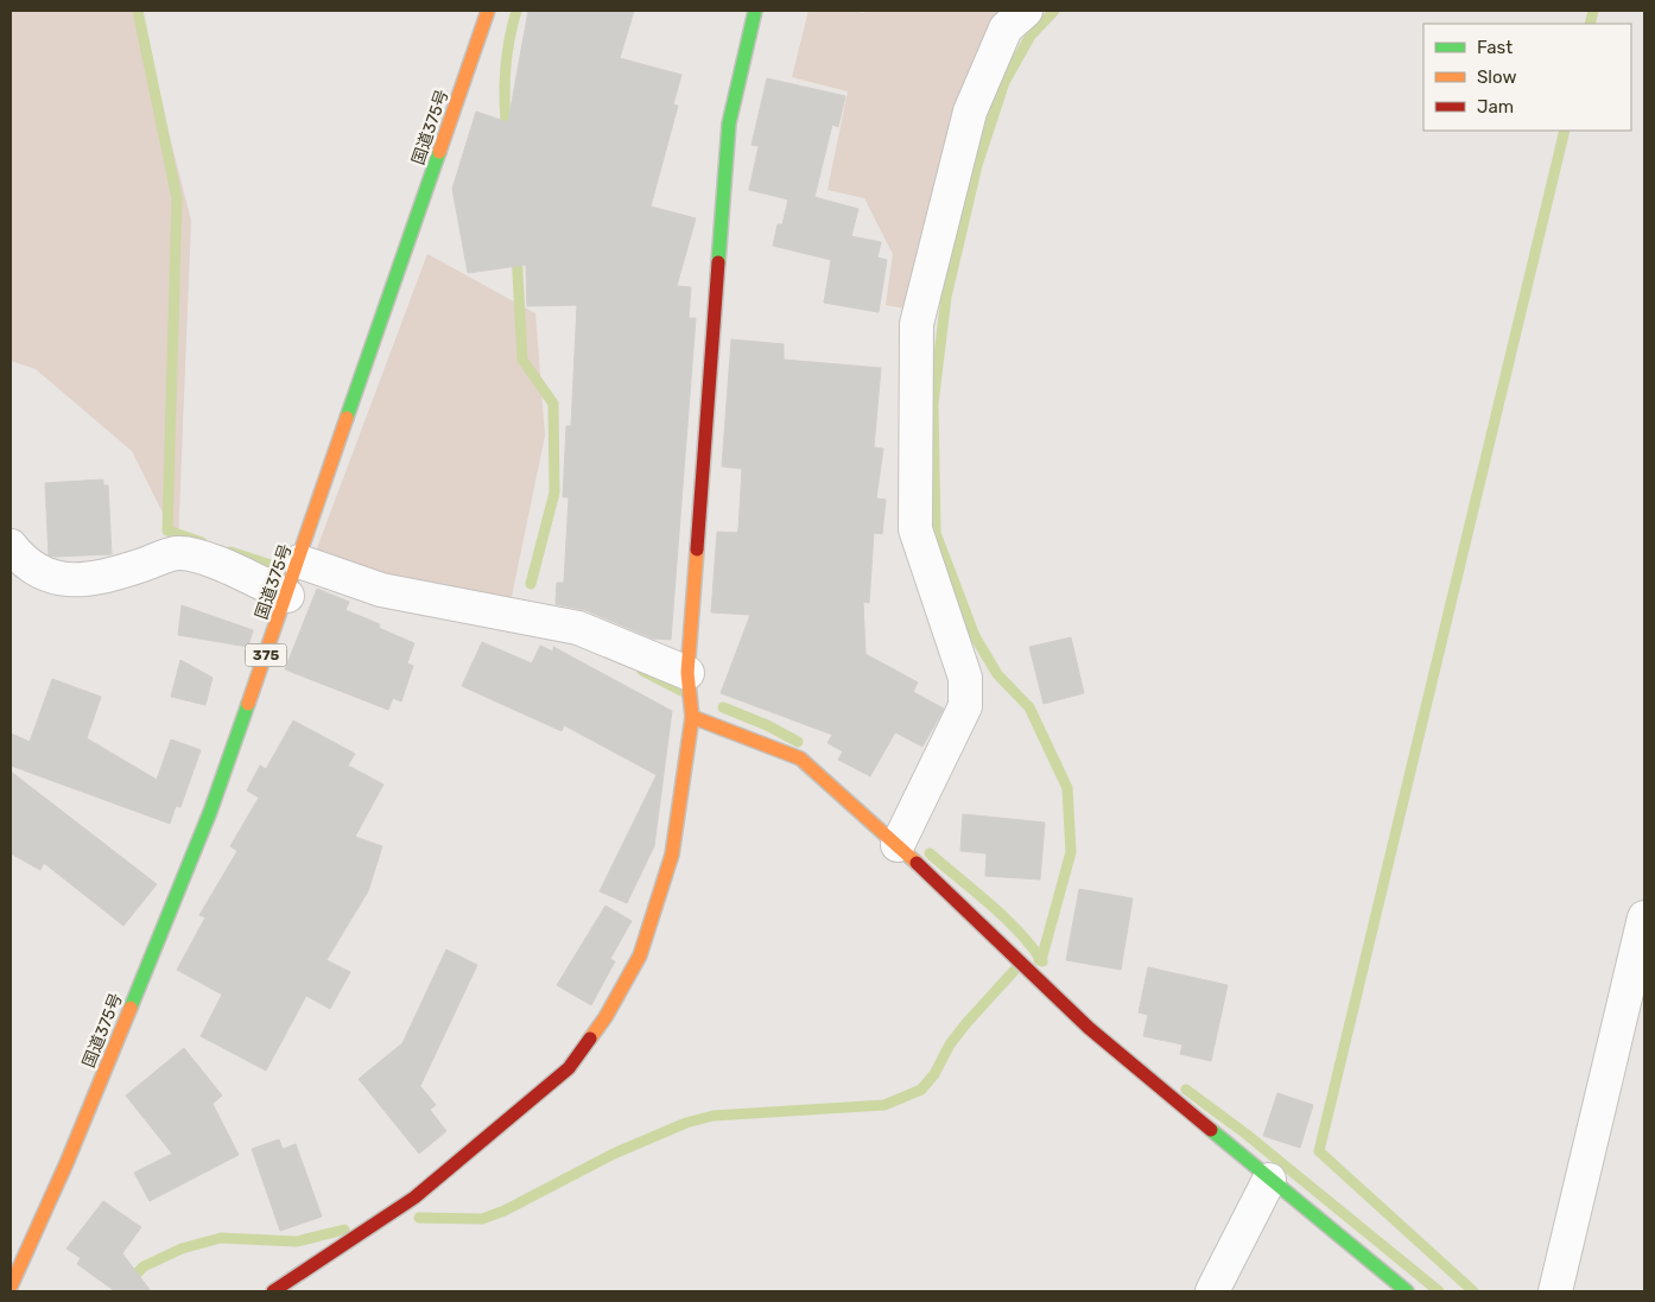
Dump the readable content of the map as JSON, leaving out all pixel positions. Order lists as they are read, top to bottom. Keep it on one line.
{"streets":{"main road":["国道375号","375"]},"legend":["Fast","Slow","Jam"]}
